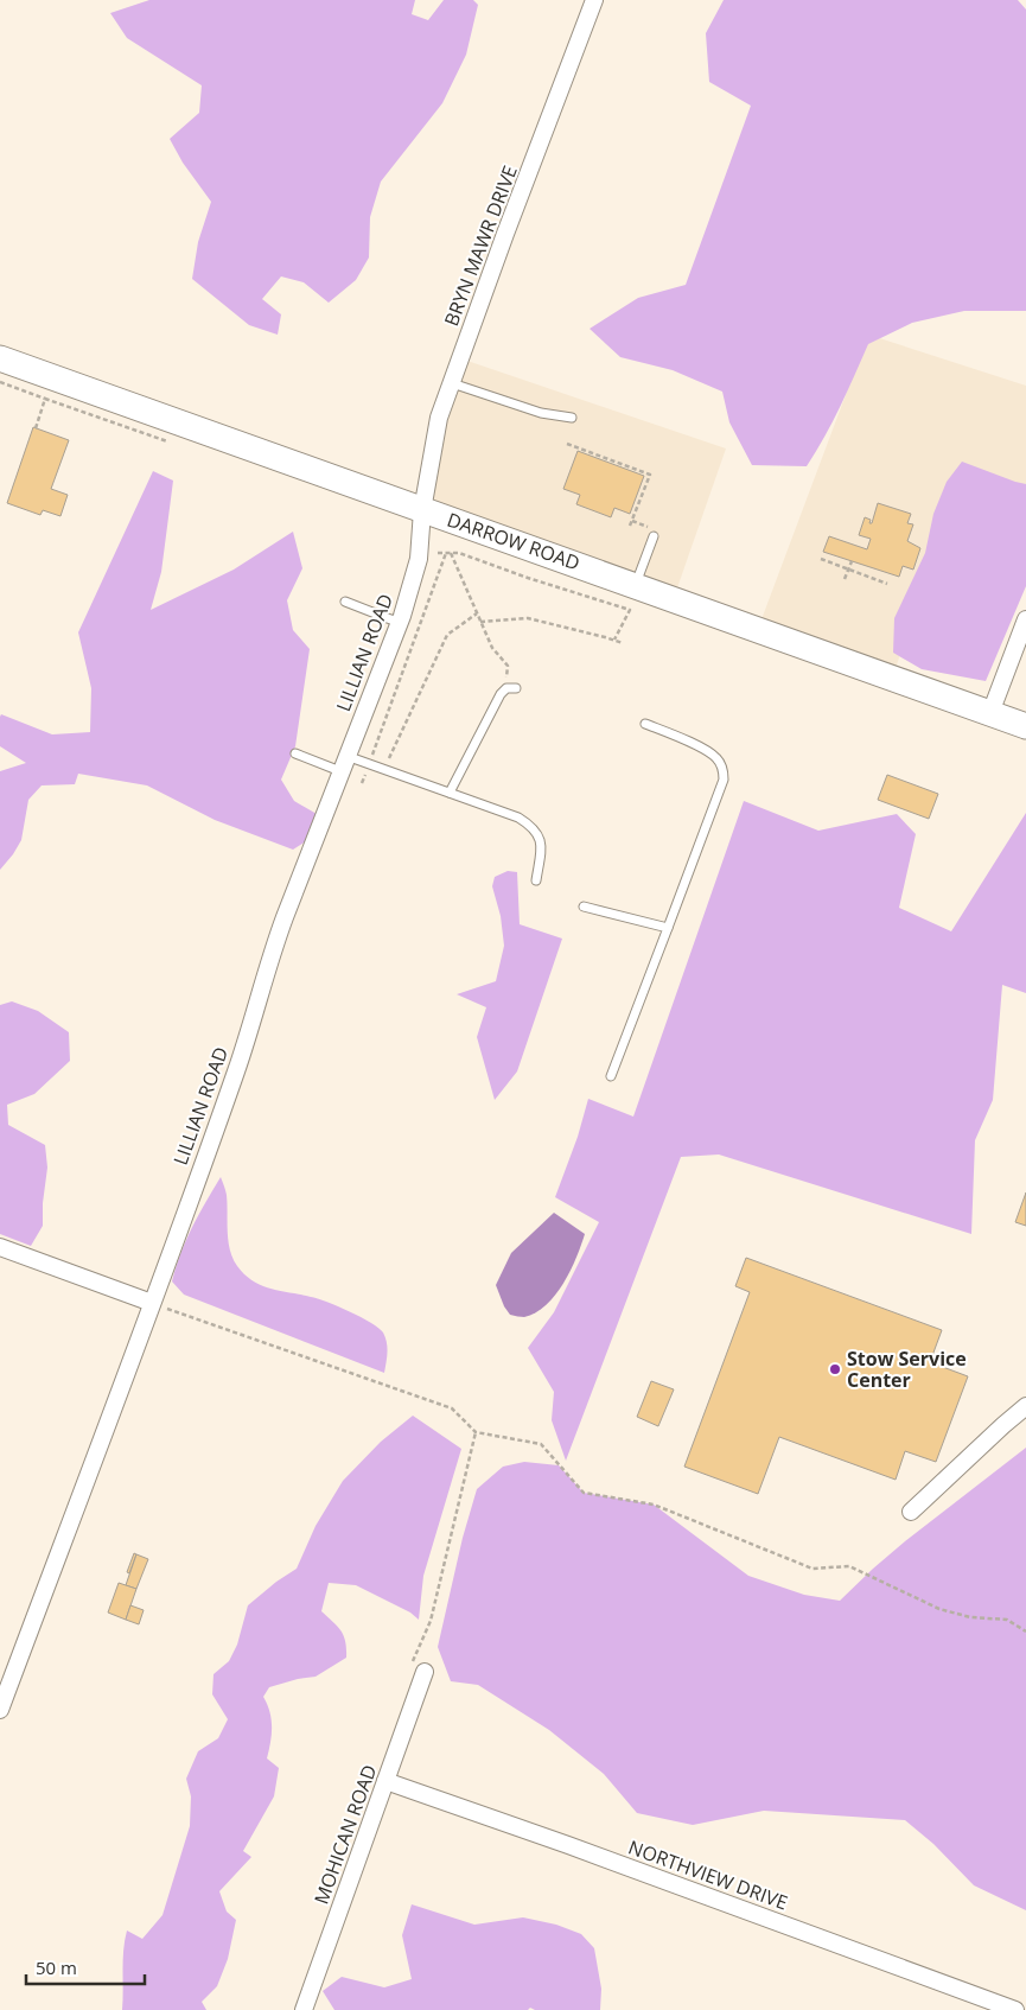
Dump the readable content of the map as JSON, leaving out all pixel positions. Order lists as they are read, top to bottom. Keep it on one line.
{"streets":{"main road":["DARROW ROAD"],"street":["BRYN MAWR DRIVE","LILLIAN ROAD","MOHICAN ROAD","NORTHVIEW DRIVE"]},"crossings":[["BRYN MAWR DRIVE","DARROW ROAD"],["BRYN MAWR DRIVE","LILLIAN ROAD"],["DARROW ROAD","LILLIAN ROAD"],["MOHICAN ROAD","NORTHVIEW DRIVE"]],"places":["Stow Service Center"],"scale_bar":"50 m"}
